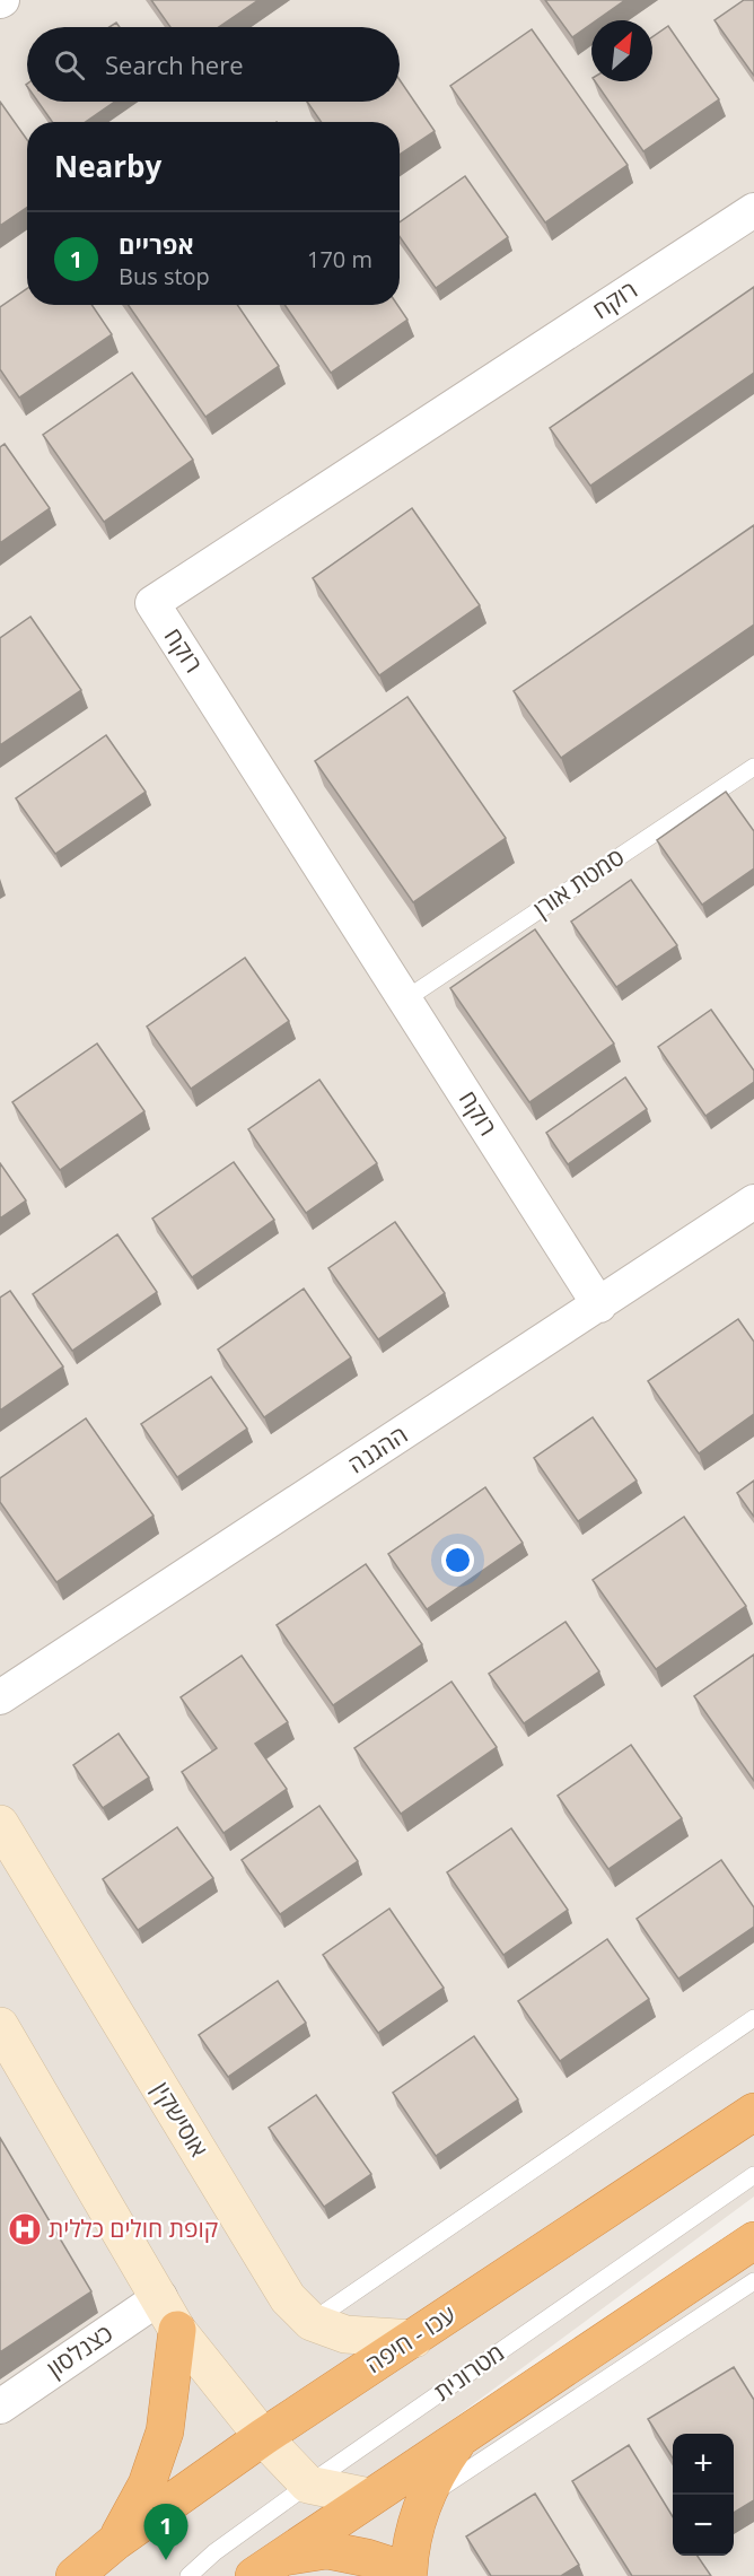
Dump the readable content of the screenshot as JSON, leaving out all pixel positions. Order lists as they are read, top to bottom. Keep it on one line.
{"streets":{"highway":["עכו - חיפה"],"street":["רוקח","ההגנה","אוסישקין","כצנלסון"],"lane":["סמטת אורן","מטרונית"]},"crossings":[["רוקח","סמטת אורן"],["רוקח","ההגנה"],["אוסישקין","עכו - חיפה"]],"places":{"hospital":["קופת חולים כללית"]},"north":"top right","page":{"search":"Search here","heading":"Nearby","list":[{"mark":"1","name":"אפריים","note":"Bus stop","value":"170 m"}],"map_buttons":["+","−"],"pins":"1"}}
